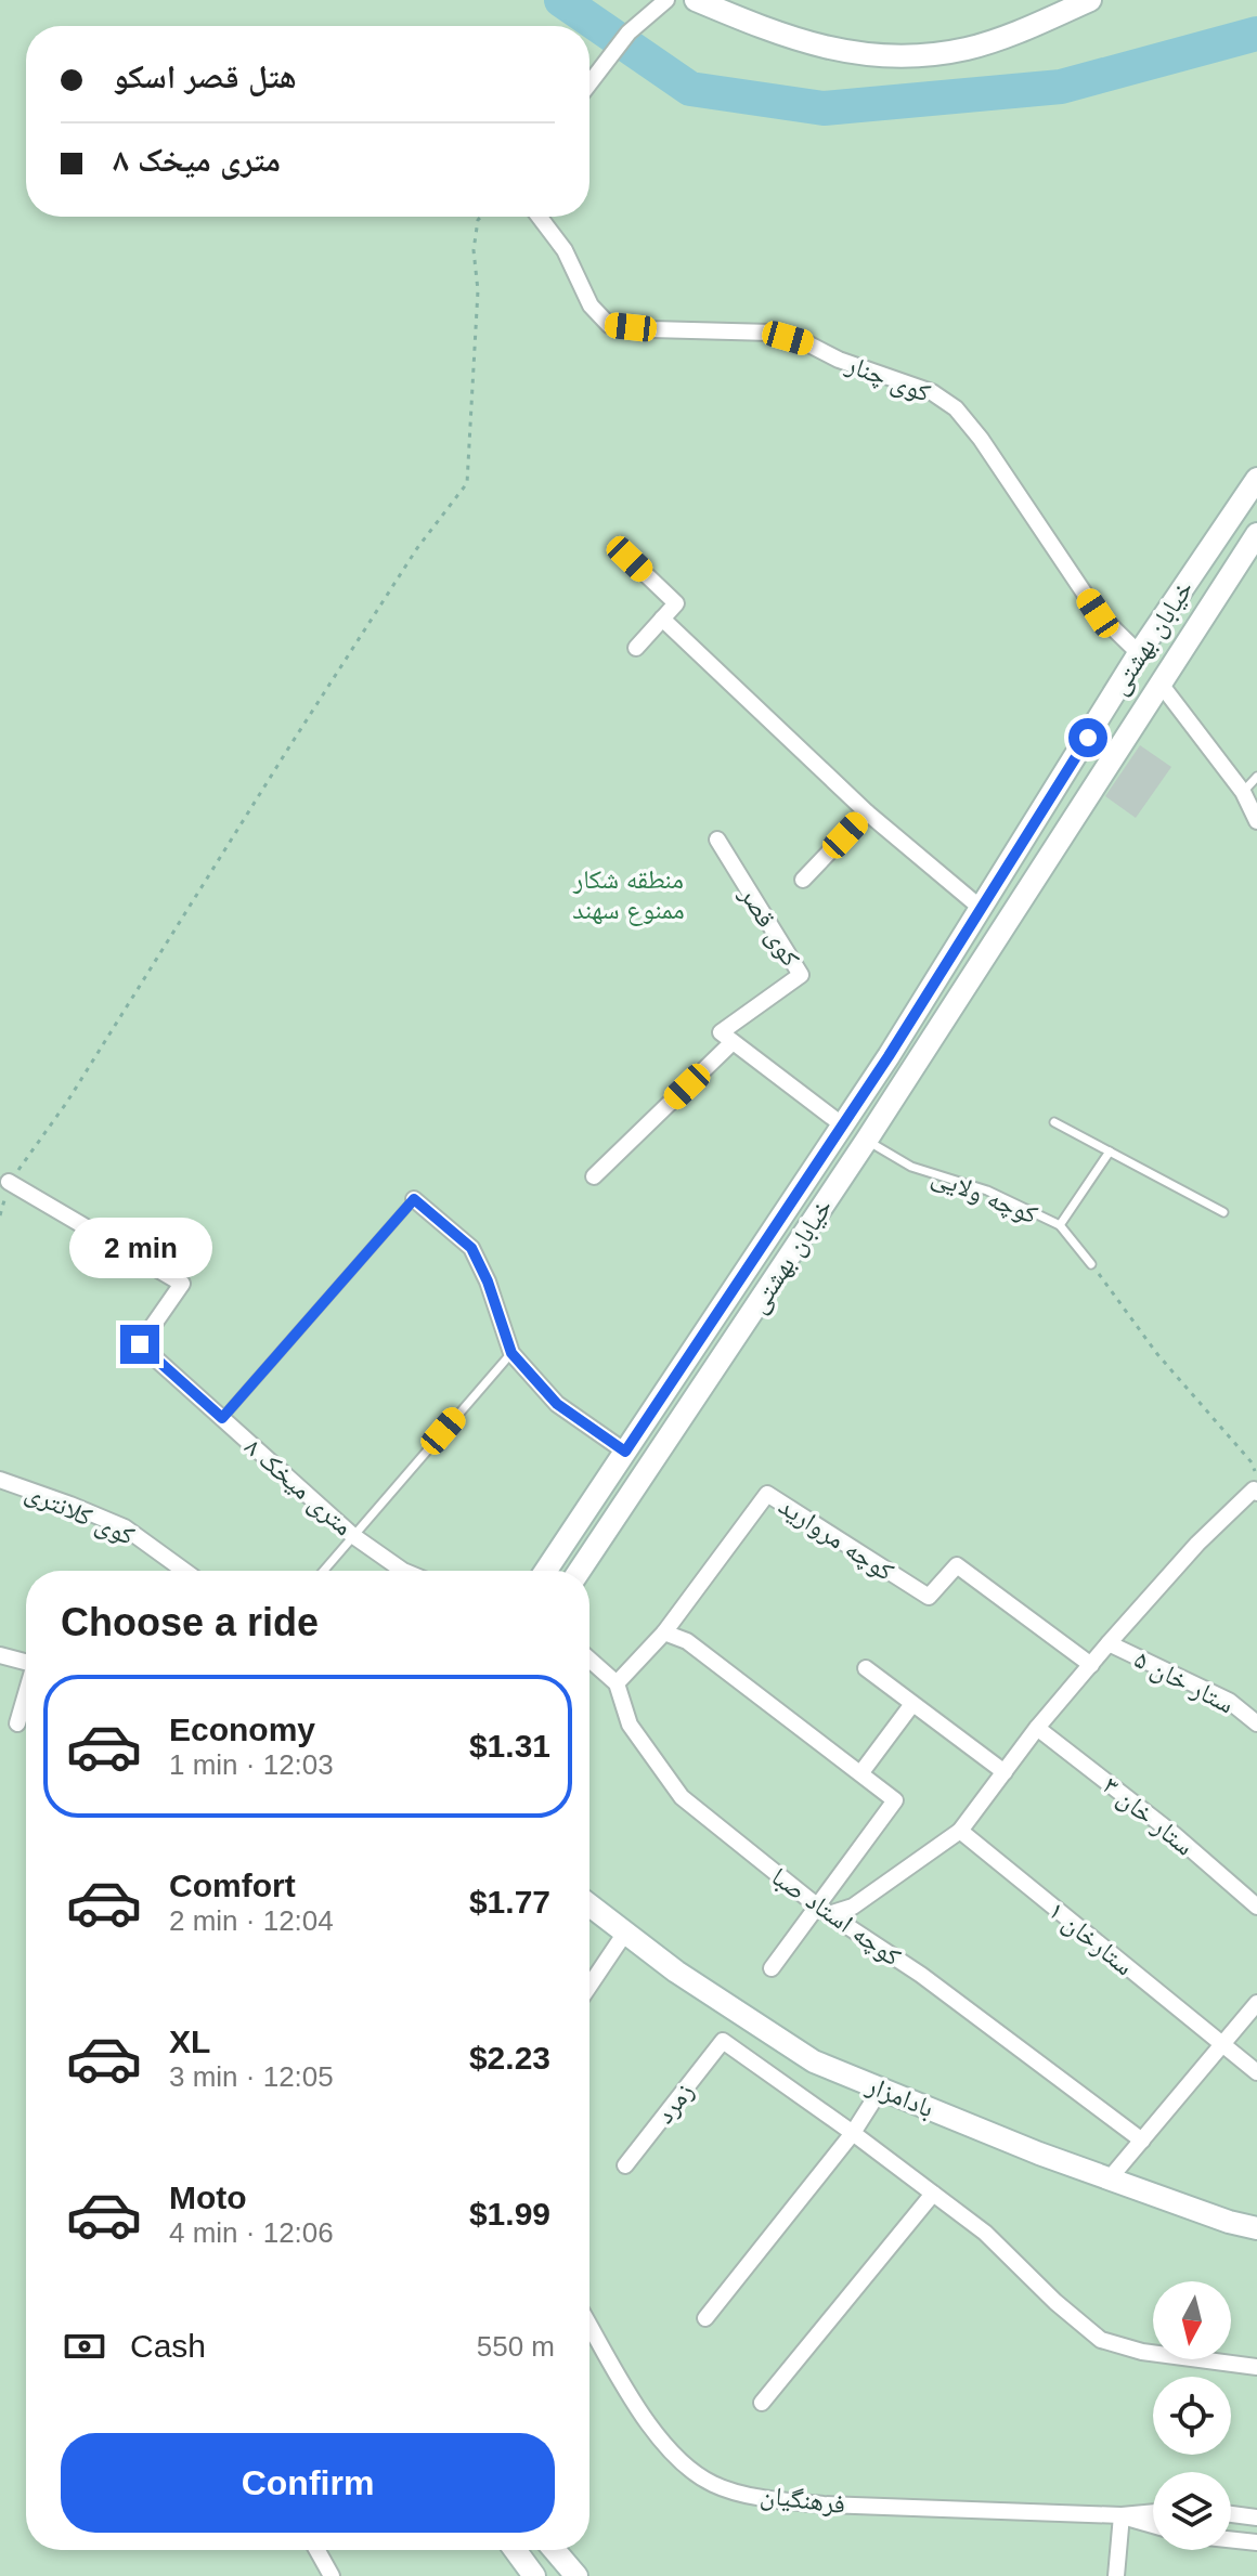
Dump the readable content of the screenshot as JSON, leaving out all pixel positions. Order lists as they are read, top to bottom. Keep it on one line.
{"streets":{"main road":["خیابان بهشتی","بادامزار"],"street":["کوی چنار","کوی قصر","۸ متری میخک","کوی کلانتری","کوچه مروارید","ستار خان ۵","ستار خان ۳","کوچه استاد صبا","ستارخان ۱","زمرد","فرهنگیان"],"lane":["کوچه ولایی"]},"crossings":[["کوی چنار","خیابان بهشتی"],["خیابان بهشتی","کوچه ولایی"]],"parks":["منطقه شکار ممنوع سهند"],"north":"bottom","page":{"banner":["هتل قصر اسکو","۸ متری میخک"],"bubble":"2 min","heading":"Choose a ride","list":[{"name":"Economy","note":"1 min · 12:03","value":"$1.31"},{"name":"Comfort","note":"2 min · 12:04","value":"$1.77"},{"name":"XL","note":"3 min · 12:05","value":"$2.23"},{"name":"Moto","note":"4 min · 12:06","value":"$1.99"}],"pay":["Cash","550 m"],"buttons":"Confirm"}}
